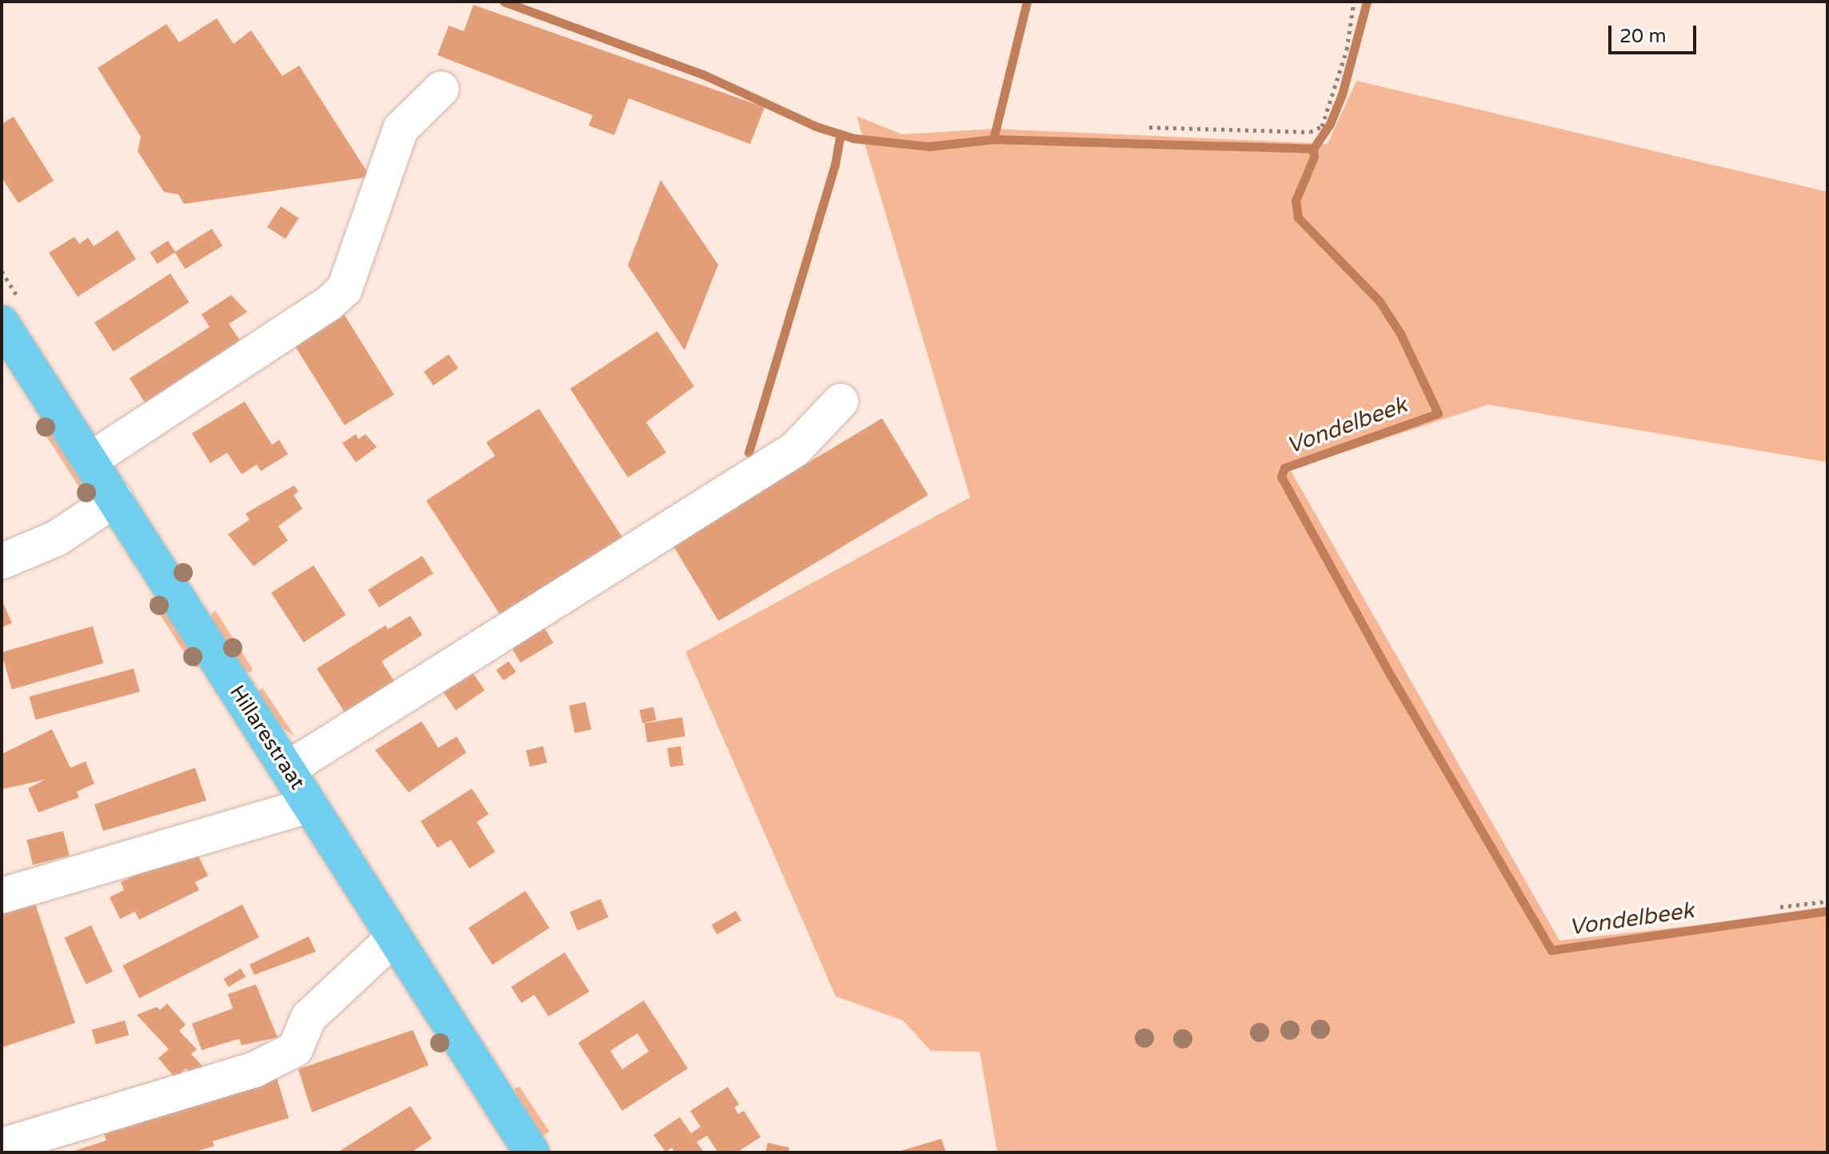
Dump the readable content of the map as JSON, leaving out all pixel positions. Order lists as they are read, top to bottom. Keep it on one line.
{"streets":{"main road":["Hillarestraat"]},"water":["Vondelbeek"],"scale_bar":"20 m"}
